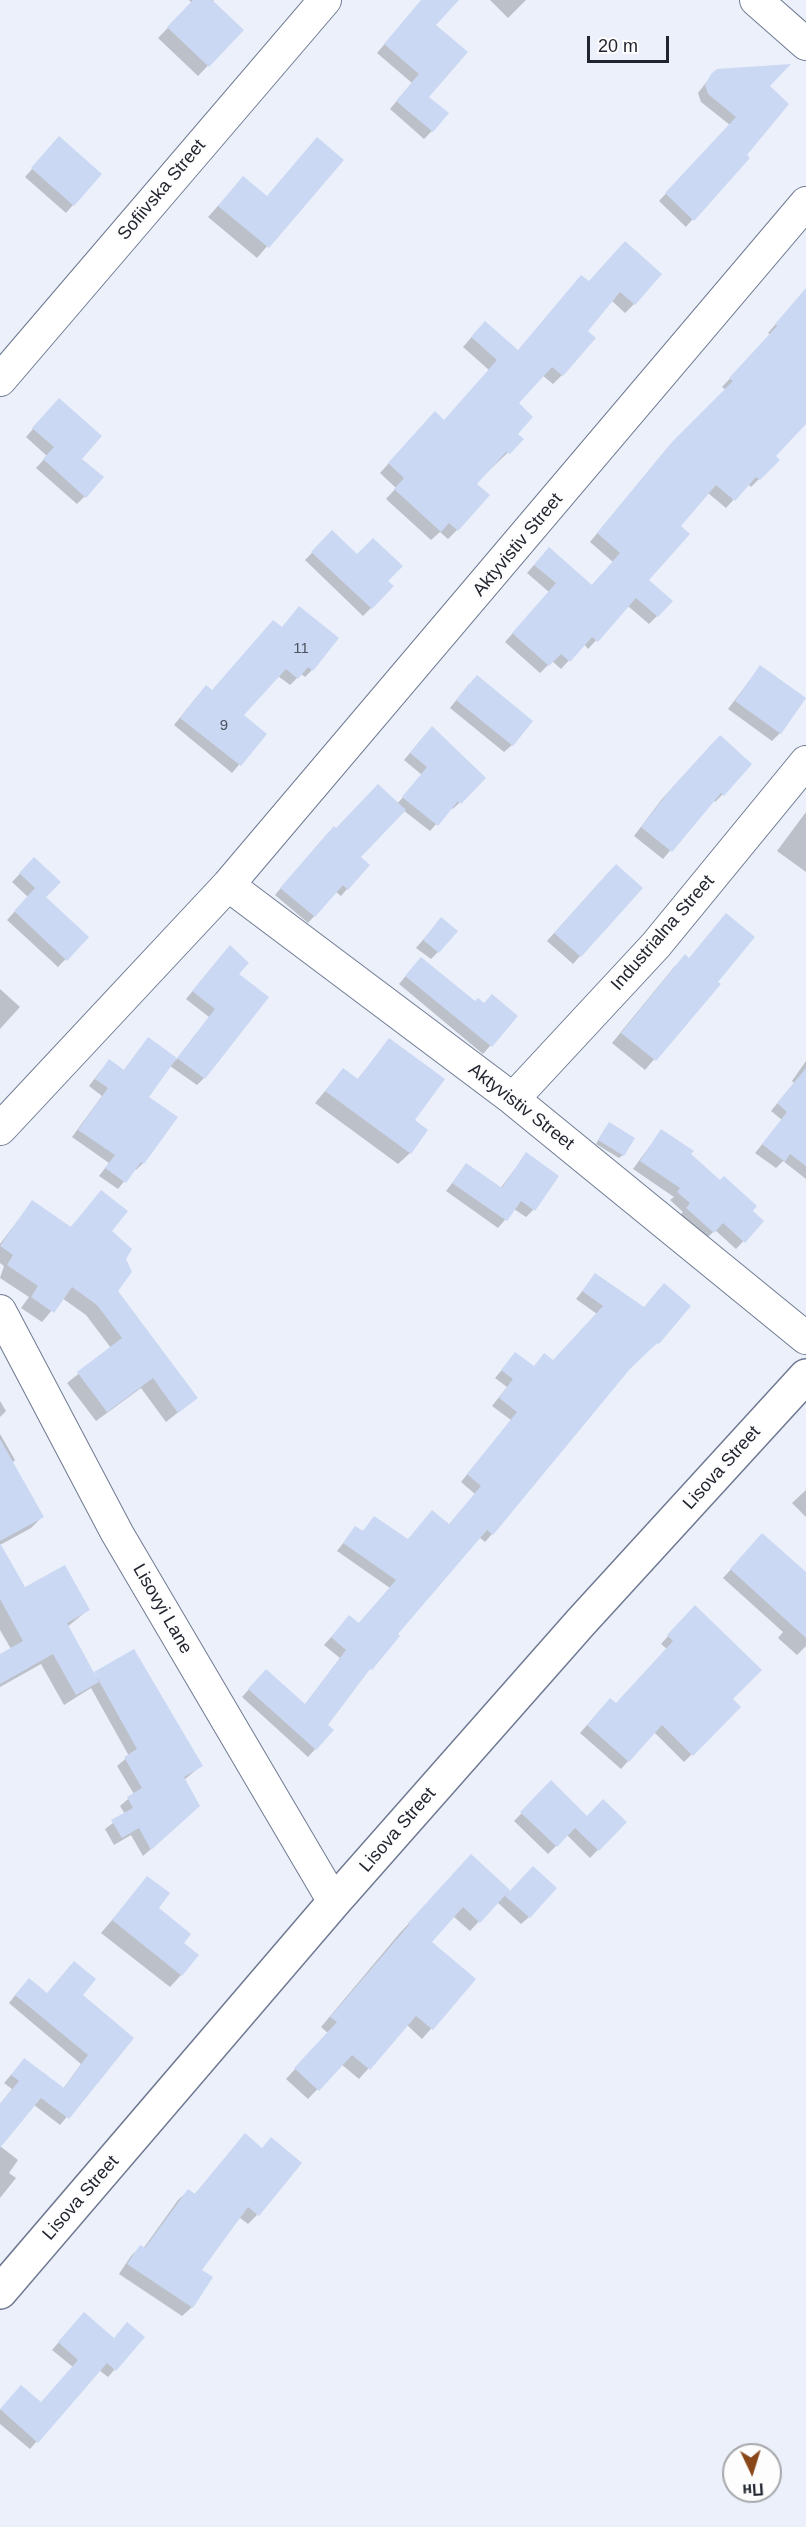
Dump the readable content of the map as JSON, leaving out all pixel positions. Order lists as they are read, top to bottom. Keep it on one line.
{"streets":{"street":["Sofiivska Street","Aktyvistiv Street","Industrialna Street","Lisova Street","Lisovyi Lane"]},"crossings":[["Aktyvistiv Street","Industrialna Street"],["Lisova Street","Lisovyi Lane"]],"house_numbers":["11","9"],"scale_bar":"20 m","north":"bottom"}
